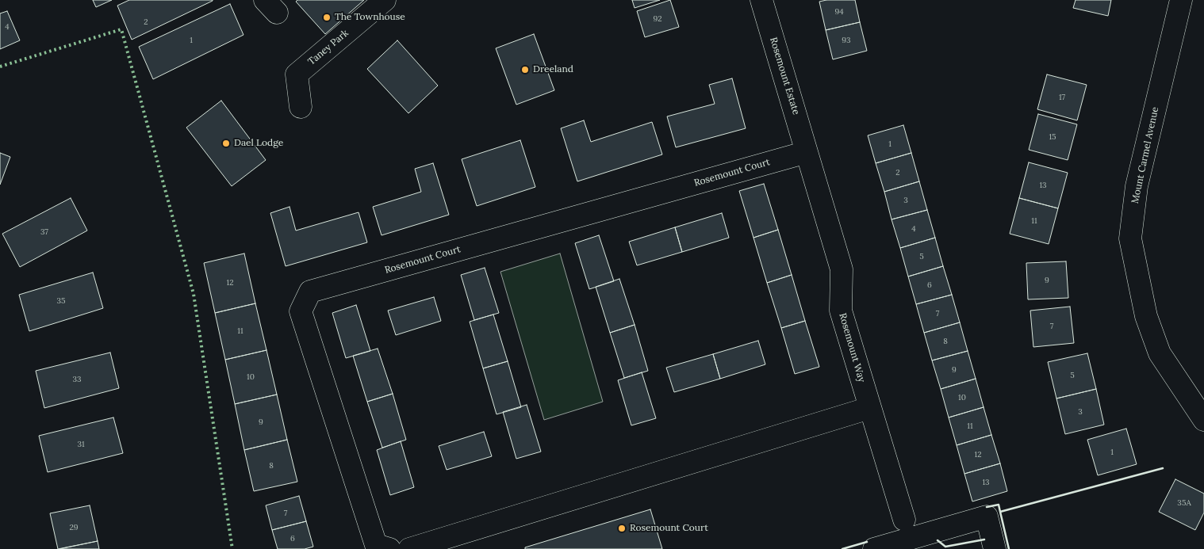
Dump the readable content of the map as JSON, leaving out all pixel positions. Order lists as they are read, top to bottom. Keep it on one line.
{"streets":{"street":["Taney Park","Rosemount Estate","Mount Carmel Avenue","Rosemount Court","Rosemount Way"]},"crossings":[["Rosemount Estate","Rosemount Court"],["Rosemount Estate","Rosemount Way"],["Rosemount Court","Rosemount Way"]],"places":["The Townhouse","Dreeland","Dael Lodge","Rosemount Court"],"house_numbers":["94","92","2","4","1","93","17","15","1","2","13","3","11","4","37","5","9","12","6","35","7","7","11","8","9","5","10","33","10","3","9","11","31","1","12","8","13","35A","7","29","6"]}
